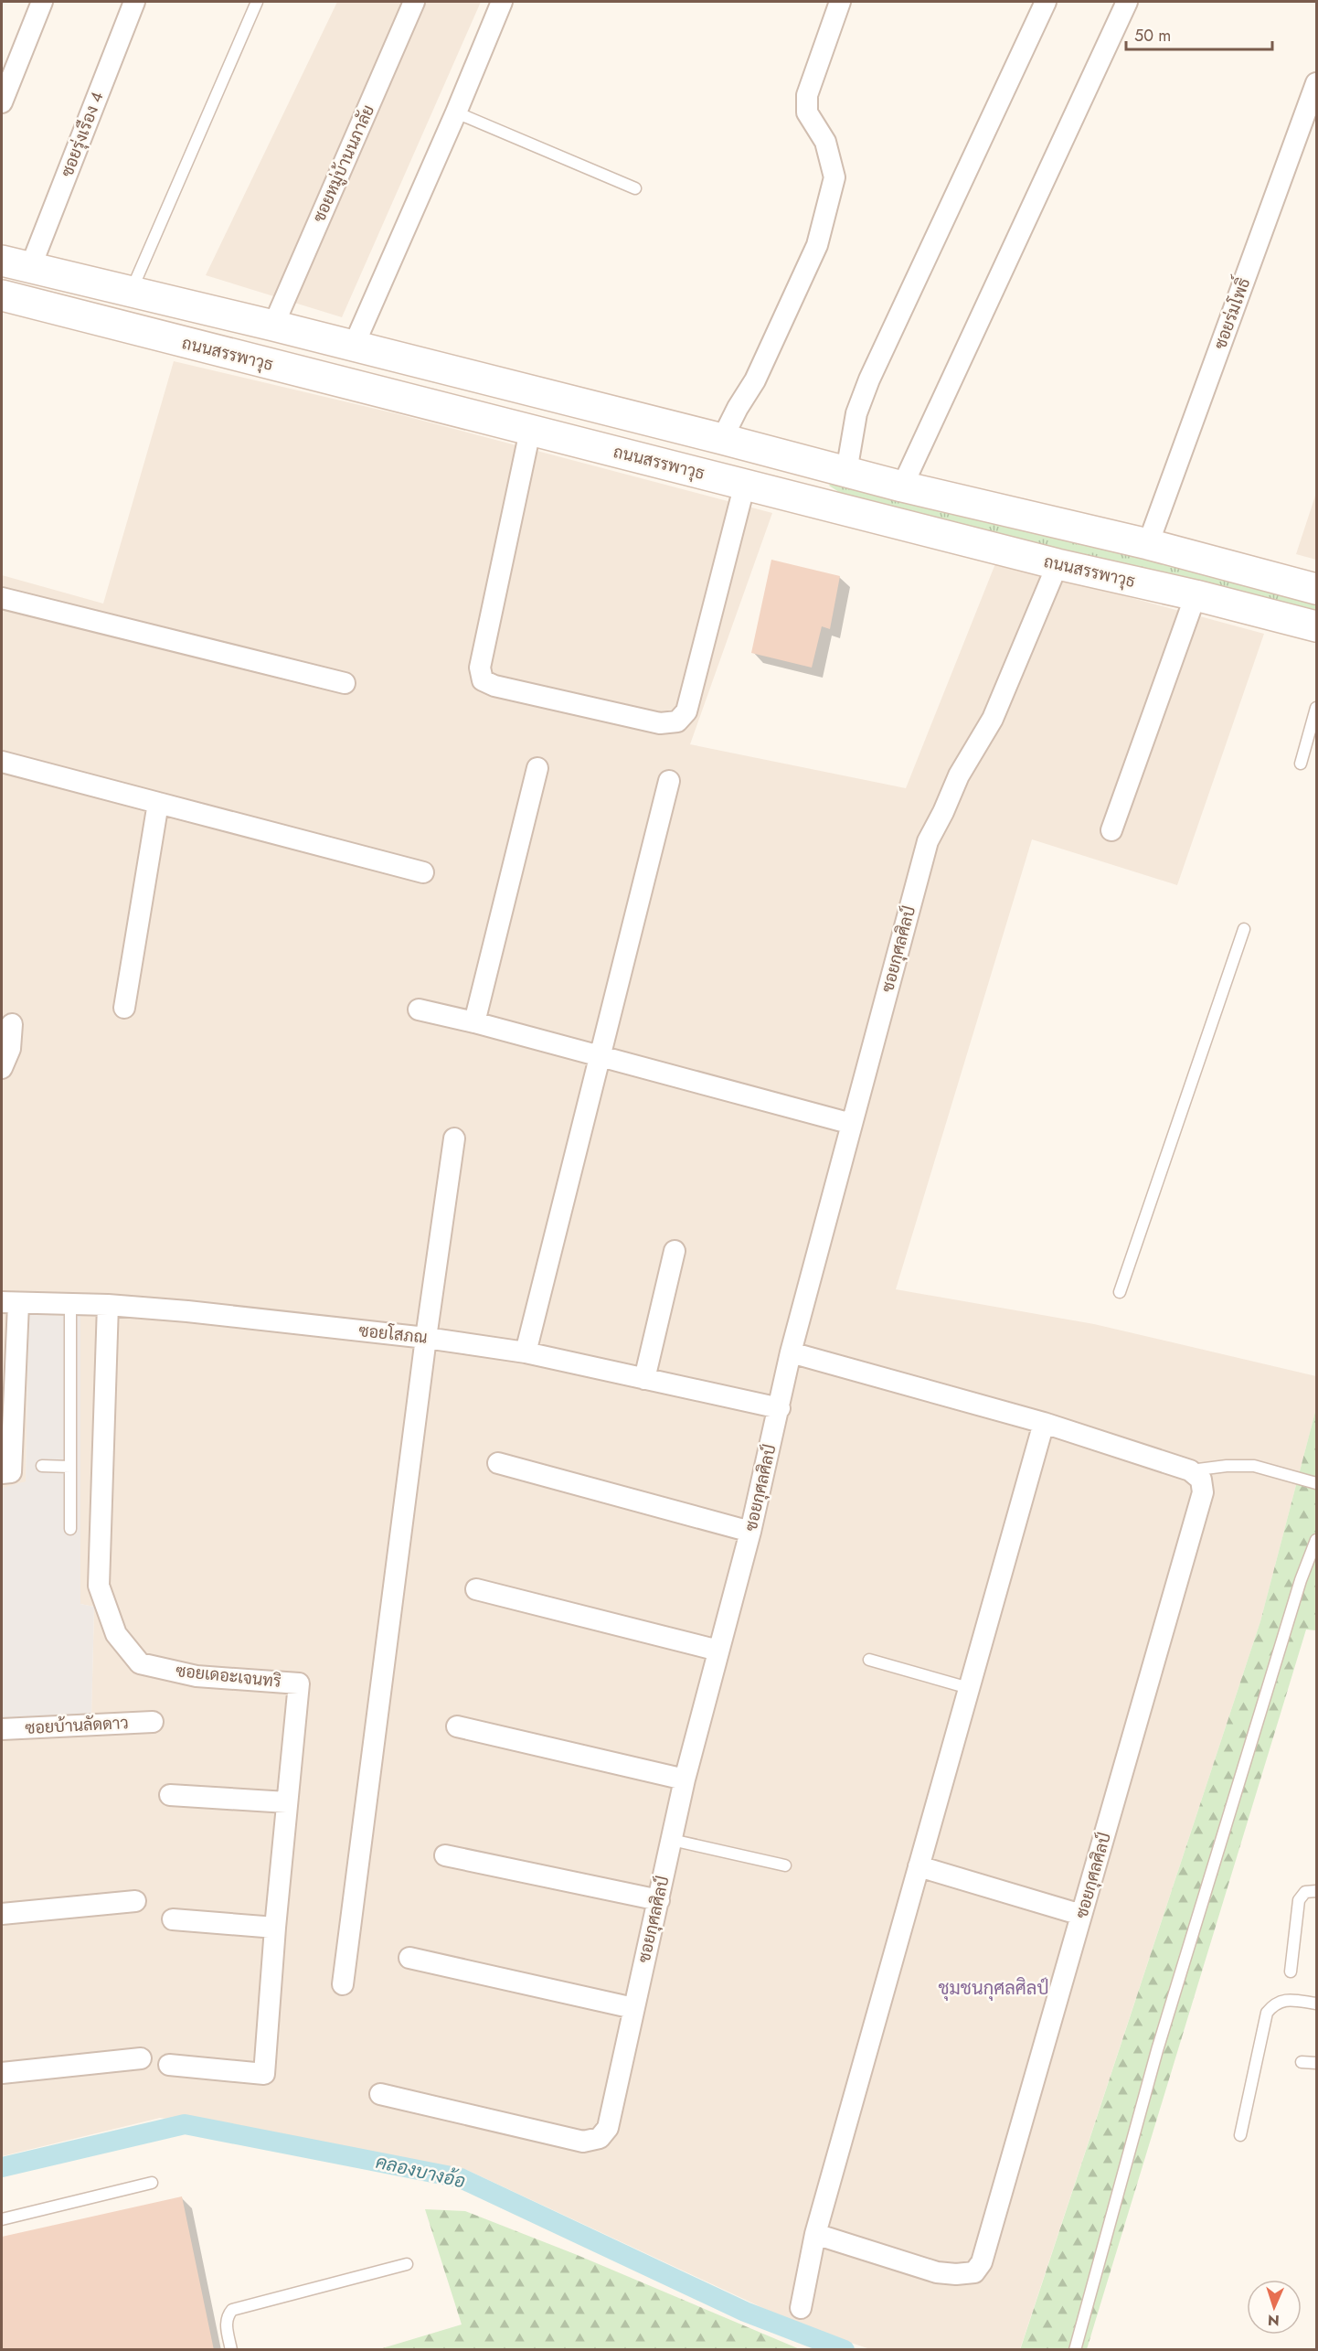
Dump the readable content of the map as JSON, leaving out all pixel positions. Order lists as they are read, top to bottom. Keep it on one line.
{"streets":{"main road":["ถนนสรรพาวุธ"],"street":["ซอยรุ่งเรือง 4","ซอยหมู่บ้านนภาลัย","ซอยร่มโพธิ์","ซอยกุศลศิลป์","ซอยโสภณ","ซอยเดอะเจนทริ","ซอยบ้านลัดดาว"]},"crossings":[["ถนนสรรพาวุธ","ซอยกุศลศิลป์"],["ซอยกุศลศิลป์","ซอยโสภณ"],["ซอยโสภณ","ซอยเดอะเจนทริ"]],"districts":["ชุมชนกุศลศิลป์"],"water":["คลองบางอ้อ"],"scale_bar":"50 m","north":"bottom"}
